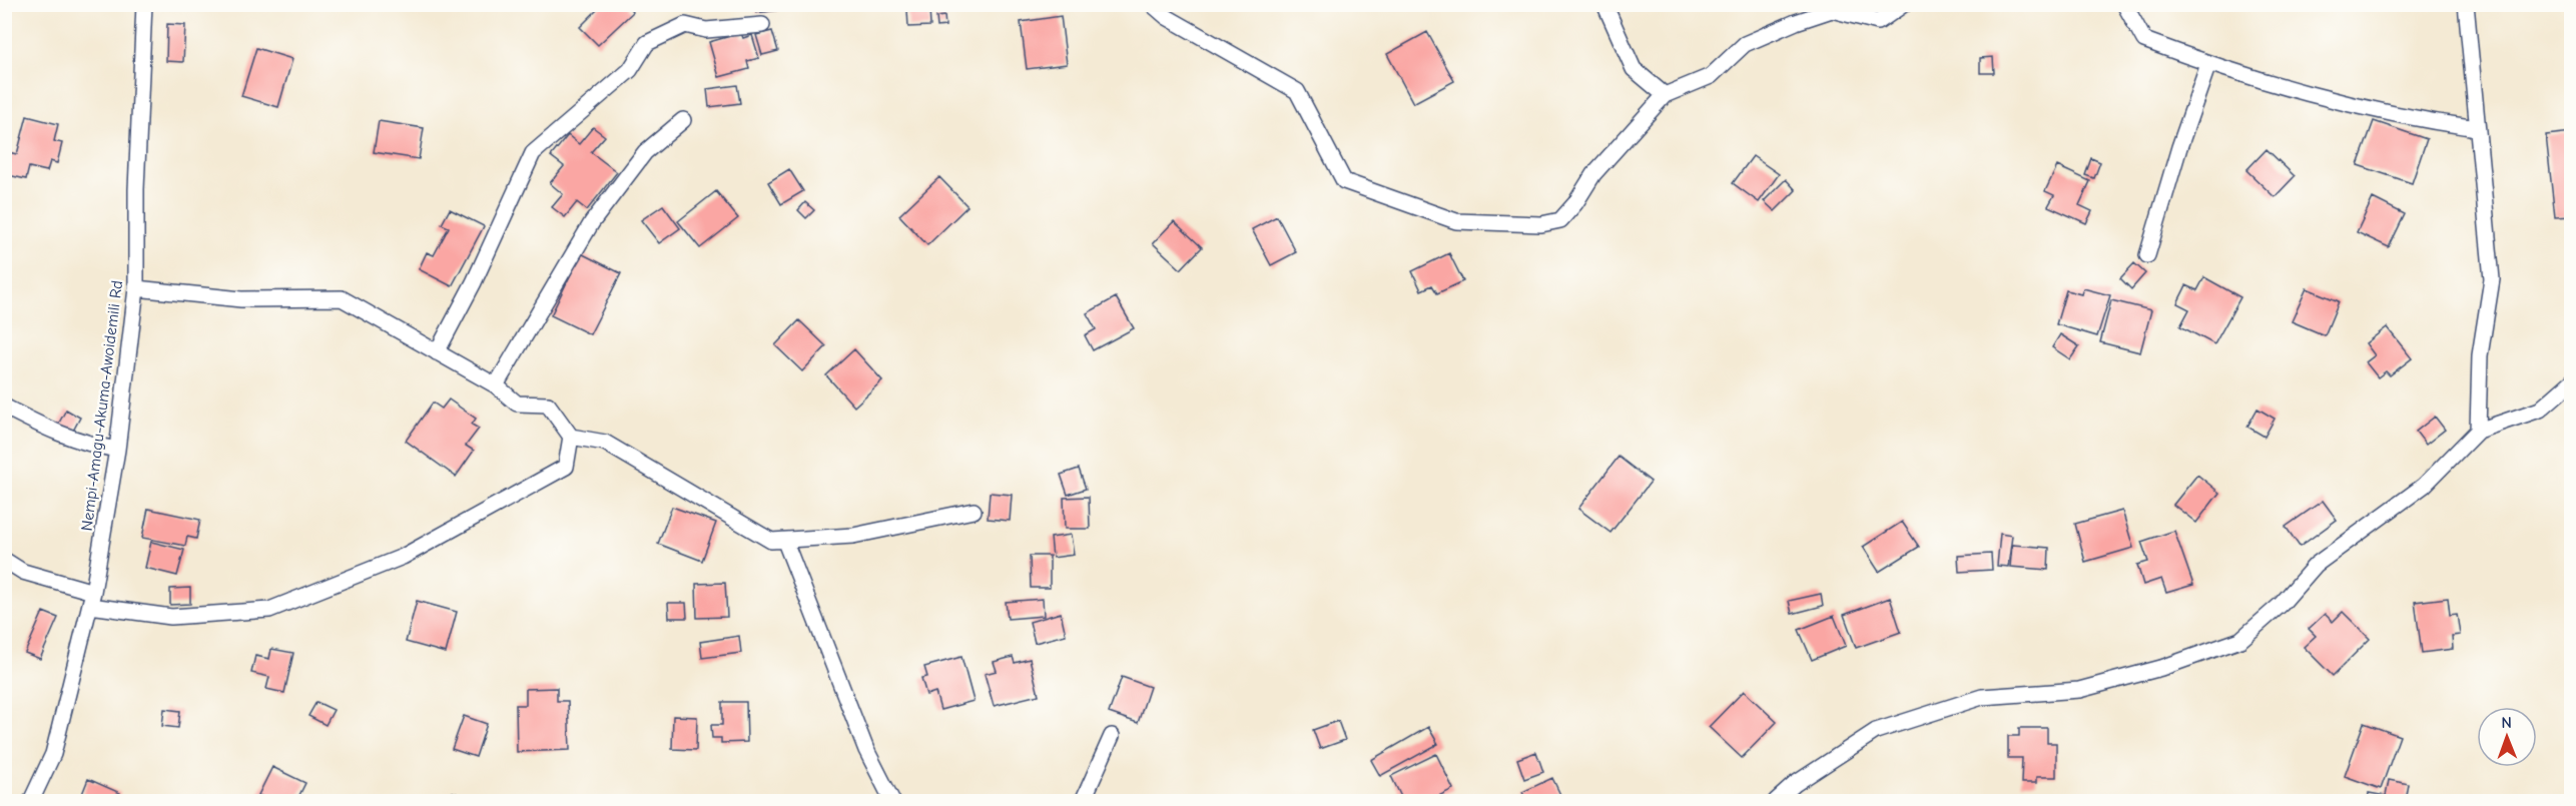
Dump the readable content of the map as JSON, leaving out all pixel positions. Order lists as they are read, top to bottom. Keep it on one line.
{"streets":{"street":["Nempi-Amagu-Akuma-Awoidemili Rd"]},"north":"top"}
